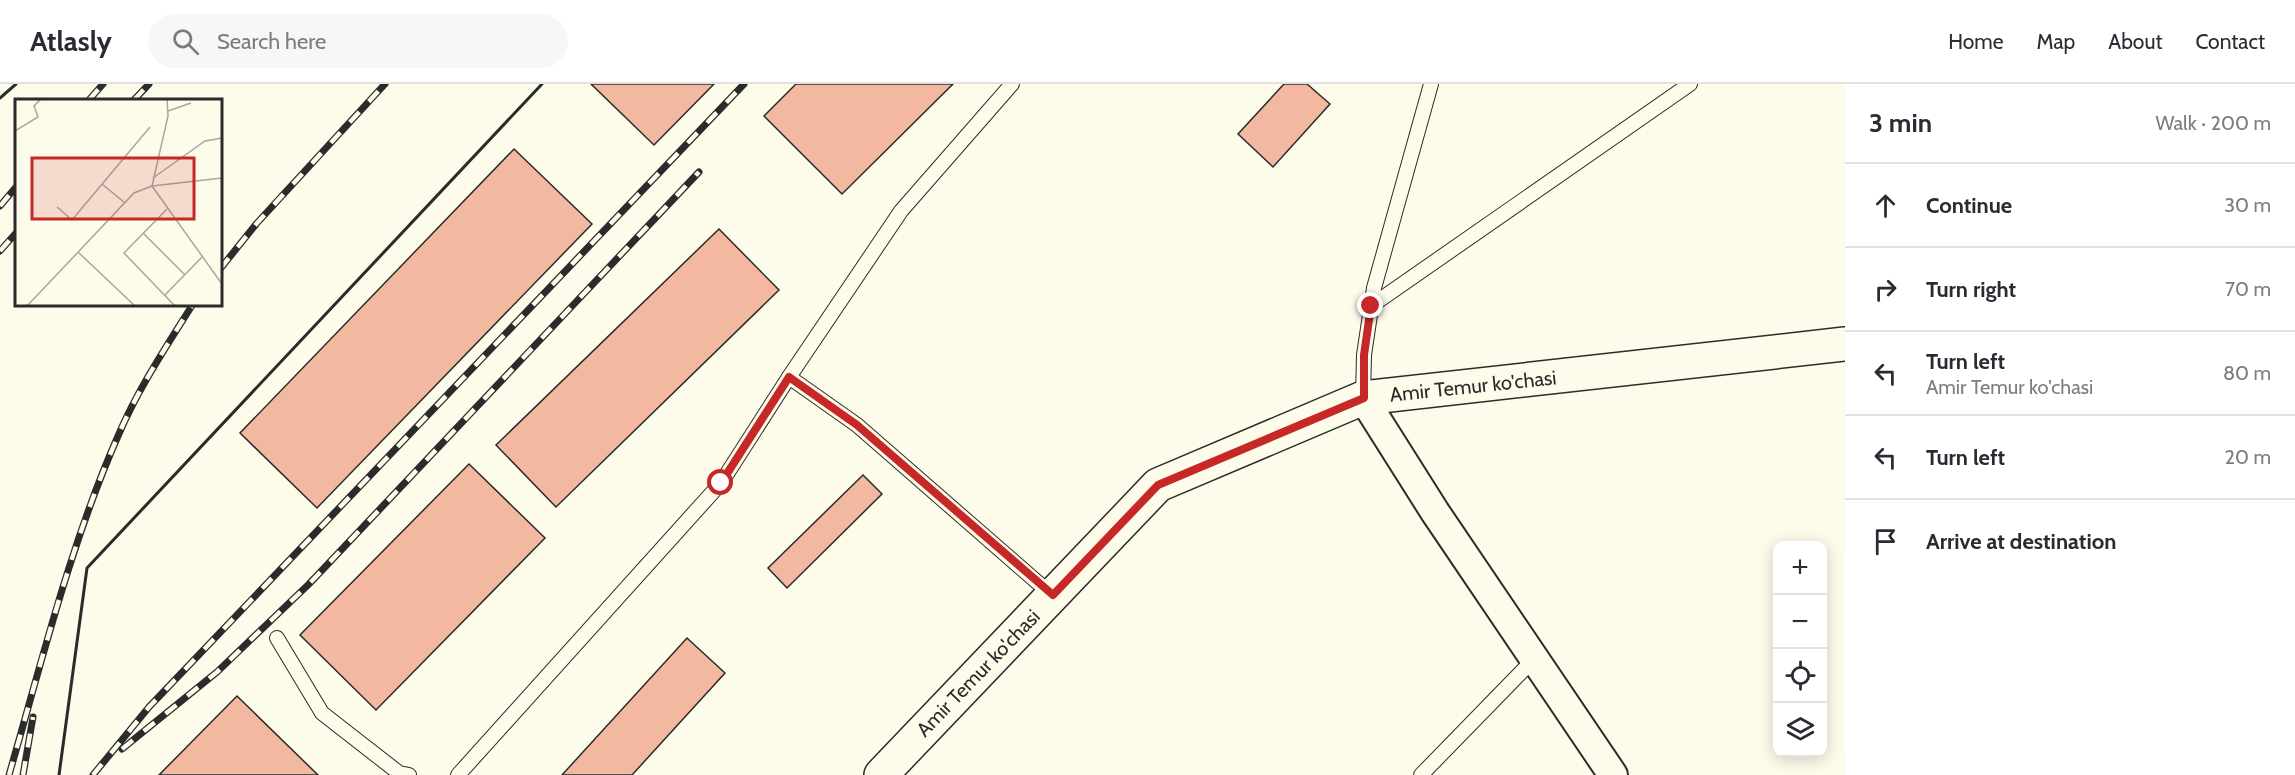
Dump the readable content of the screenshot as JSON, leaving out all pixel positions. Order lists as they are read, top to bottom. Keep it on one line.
{"streets":{"street":["Amir Temur ko'chasi"]},"page":{"header":"Atlasly","search":"Search here","nav":["Home","Map","About","Contact"],"heading":["3 min","Walk · 200 m"],"list":[["Continue","30 m"],["Turn right","70 m"],["Turn left","Amir Temur ko'chasi","80 m"],["Turn left","20 m"],"Arrive at destination"],"map_buttons":["+","−"]}}
